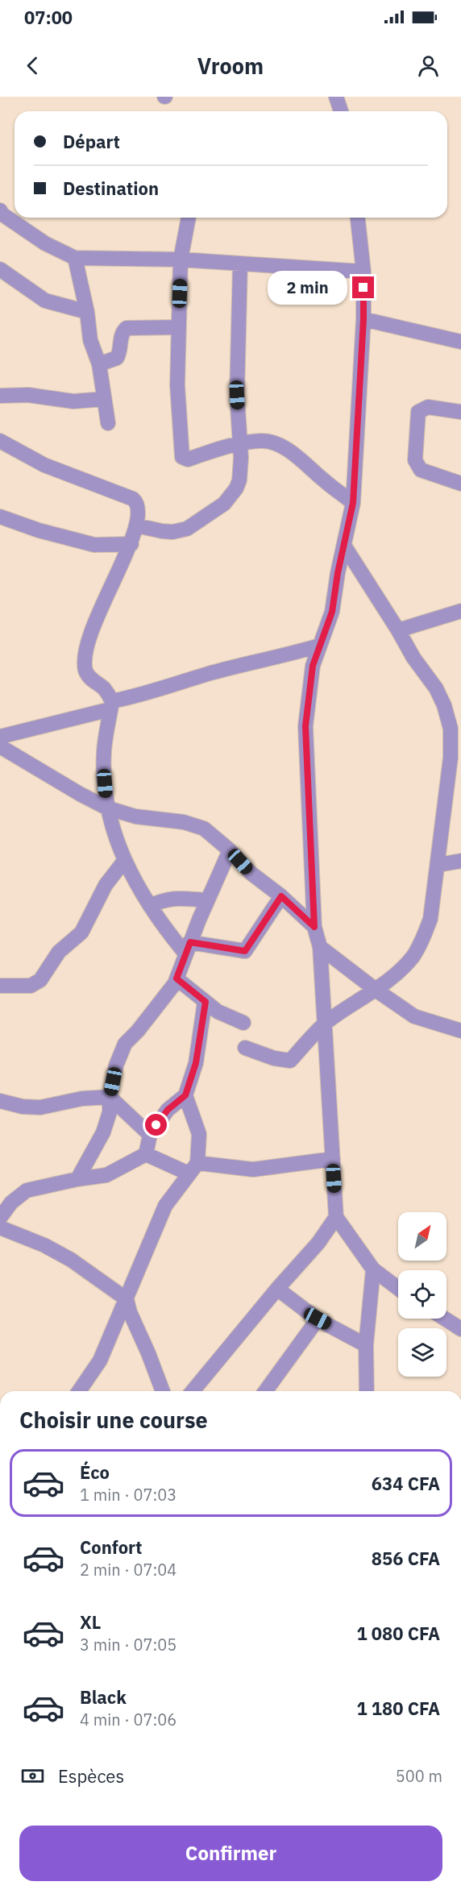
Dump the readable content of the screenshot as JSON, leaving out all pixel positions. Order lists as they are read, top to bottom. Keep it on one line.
{"north":"top right","page":{"status":"07:00","header":"Vroom","banner":["Départ","Destination"],"bubble":"2 min","heading":"Choisir une course","list":[{"name":"Éco","note":"1 min · 07:03","value":"634 CFA"},{"name":"Confort","note":"2 min · 07:04","value":"856 CFA"},{"name":"XL","note":"3 min · 07:05","value":"1 080 CFA"},{"name":"Black","note":"4 min · 07:06","value":"1 180 CFA"}],"pay":["Espèces","500 m"],"buttons":"Confirmer"}}
